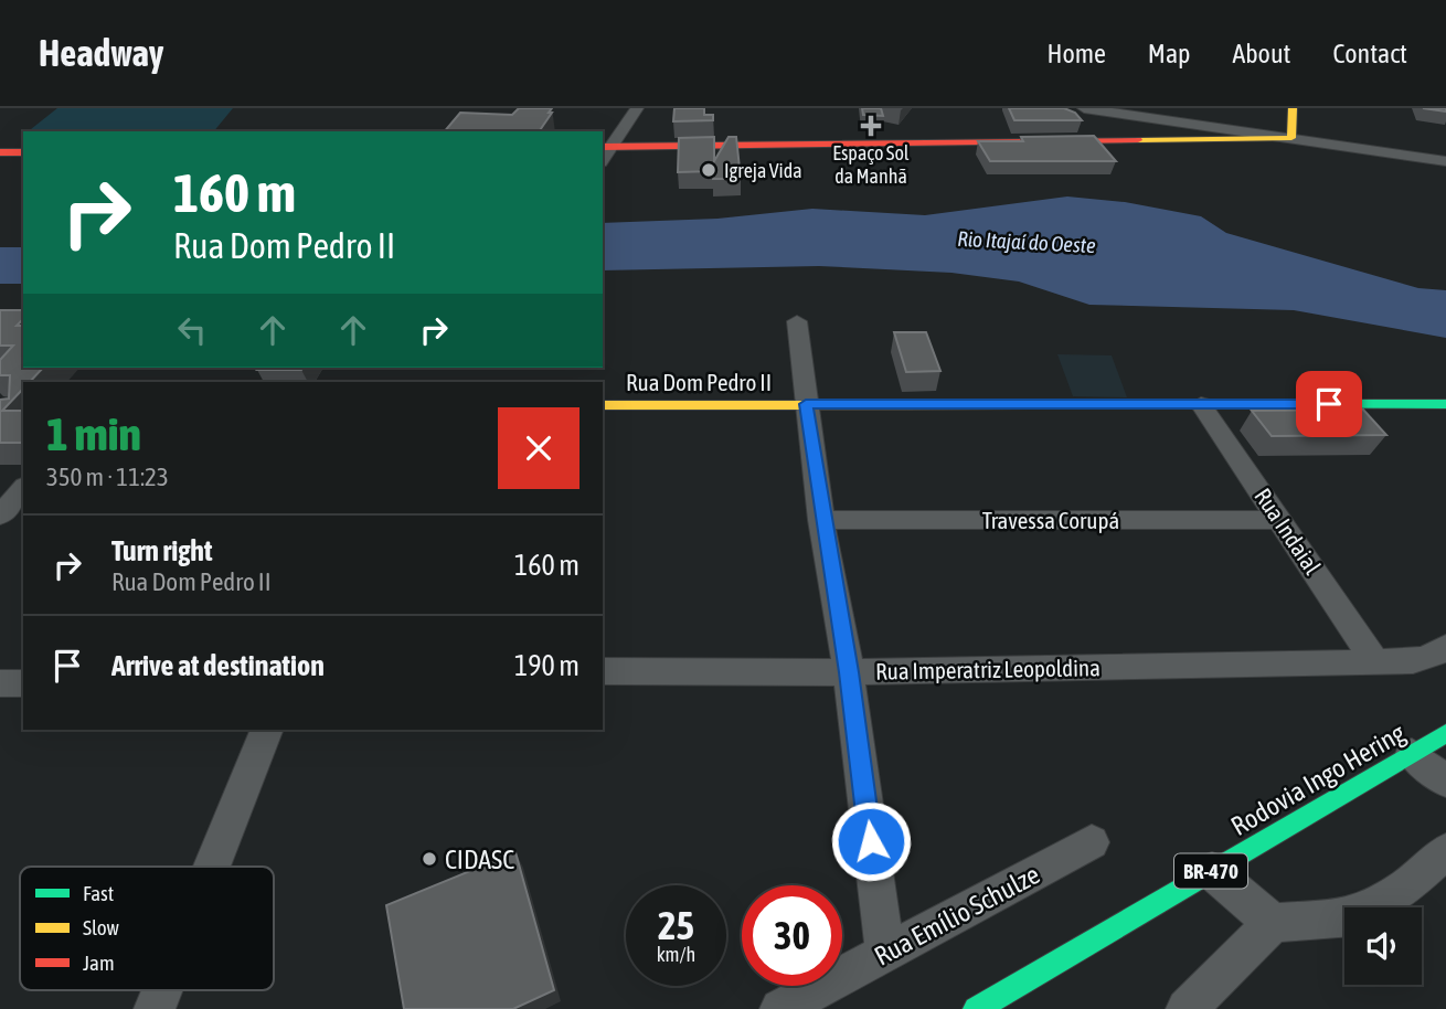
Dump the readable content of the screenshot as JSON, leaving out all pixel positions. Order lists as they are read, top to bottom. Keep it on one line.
{"streets":{"main road":["Rua Dom Pedro II","Rodovia Ingo Hering","BR-470"],"street":["Travessa Corupá","Rua Indaial","Rua Imperatriz Leopoldina","Rua Emílio Schulze"]},"crossings":[["Rua Dom Pedro II","Rua Indaial"],["Travessa Corupá","Rua Indaial"],["Rua Indaial","Rua Imperatriz Leopoldina"]],"water":["Rio Itajaí do Oeste"],"places":{"health":["Espaço Sol da Manhã"],"other":["Igreja Vida","CIDASC"]},"legend":["Fast","Slow","Jam"],"page":{"header":"Headway","nav":["Home","Map","About","Contact"],"turn":["160 m","Rua Dom Pedro II"],"heading":["1 min","350 m · 11:23"],"list":[{"name":"Turn right","note":"Rua Dom Pedro II","value":"160 m"},{"name":"Arrive at destination","value":"190 m"}],"speed":"25 km/h","limit":"30"}}
